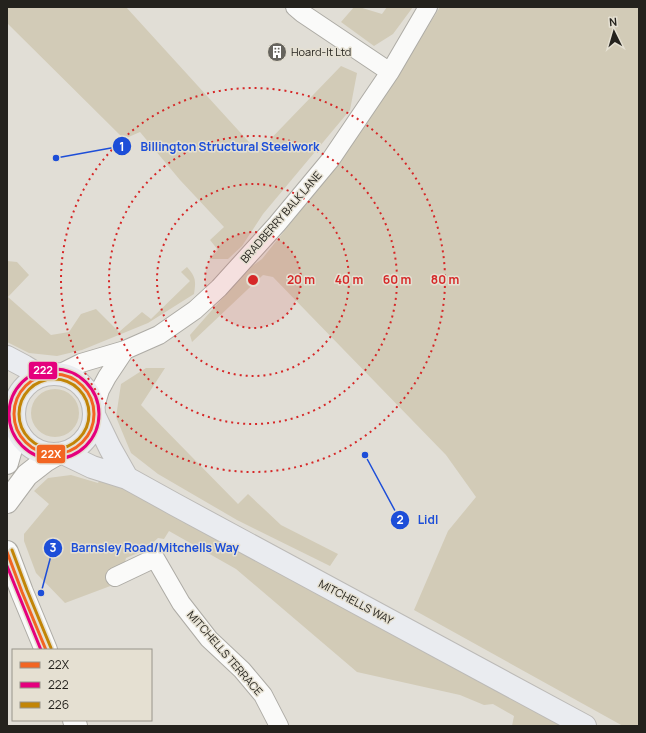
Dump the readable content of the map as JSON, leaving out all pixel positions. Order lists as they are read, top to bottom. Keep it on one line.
{"streets":{"main road":["MITCHELLS WAY"],"street":["BRADBERRY BALK LANE","MITCHELLS TERRACE"]},"crossings":[["BRADBERRY BALK LANE","MITCHELLS WAY"]],"places":{"building":["Hoard-It Ltd"],"other":["Billington Structural Steelwork","Lidl","Barnsley Road/Mitchells Way"]},"lines":["transit line 222","transit line 22X","transit line 226"],"legend":["22X","222","226"],"north":"top","rings":["20 m","40 m","60 m","80 m"]}
